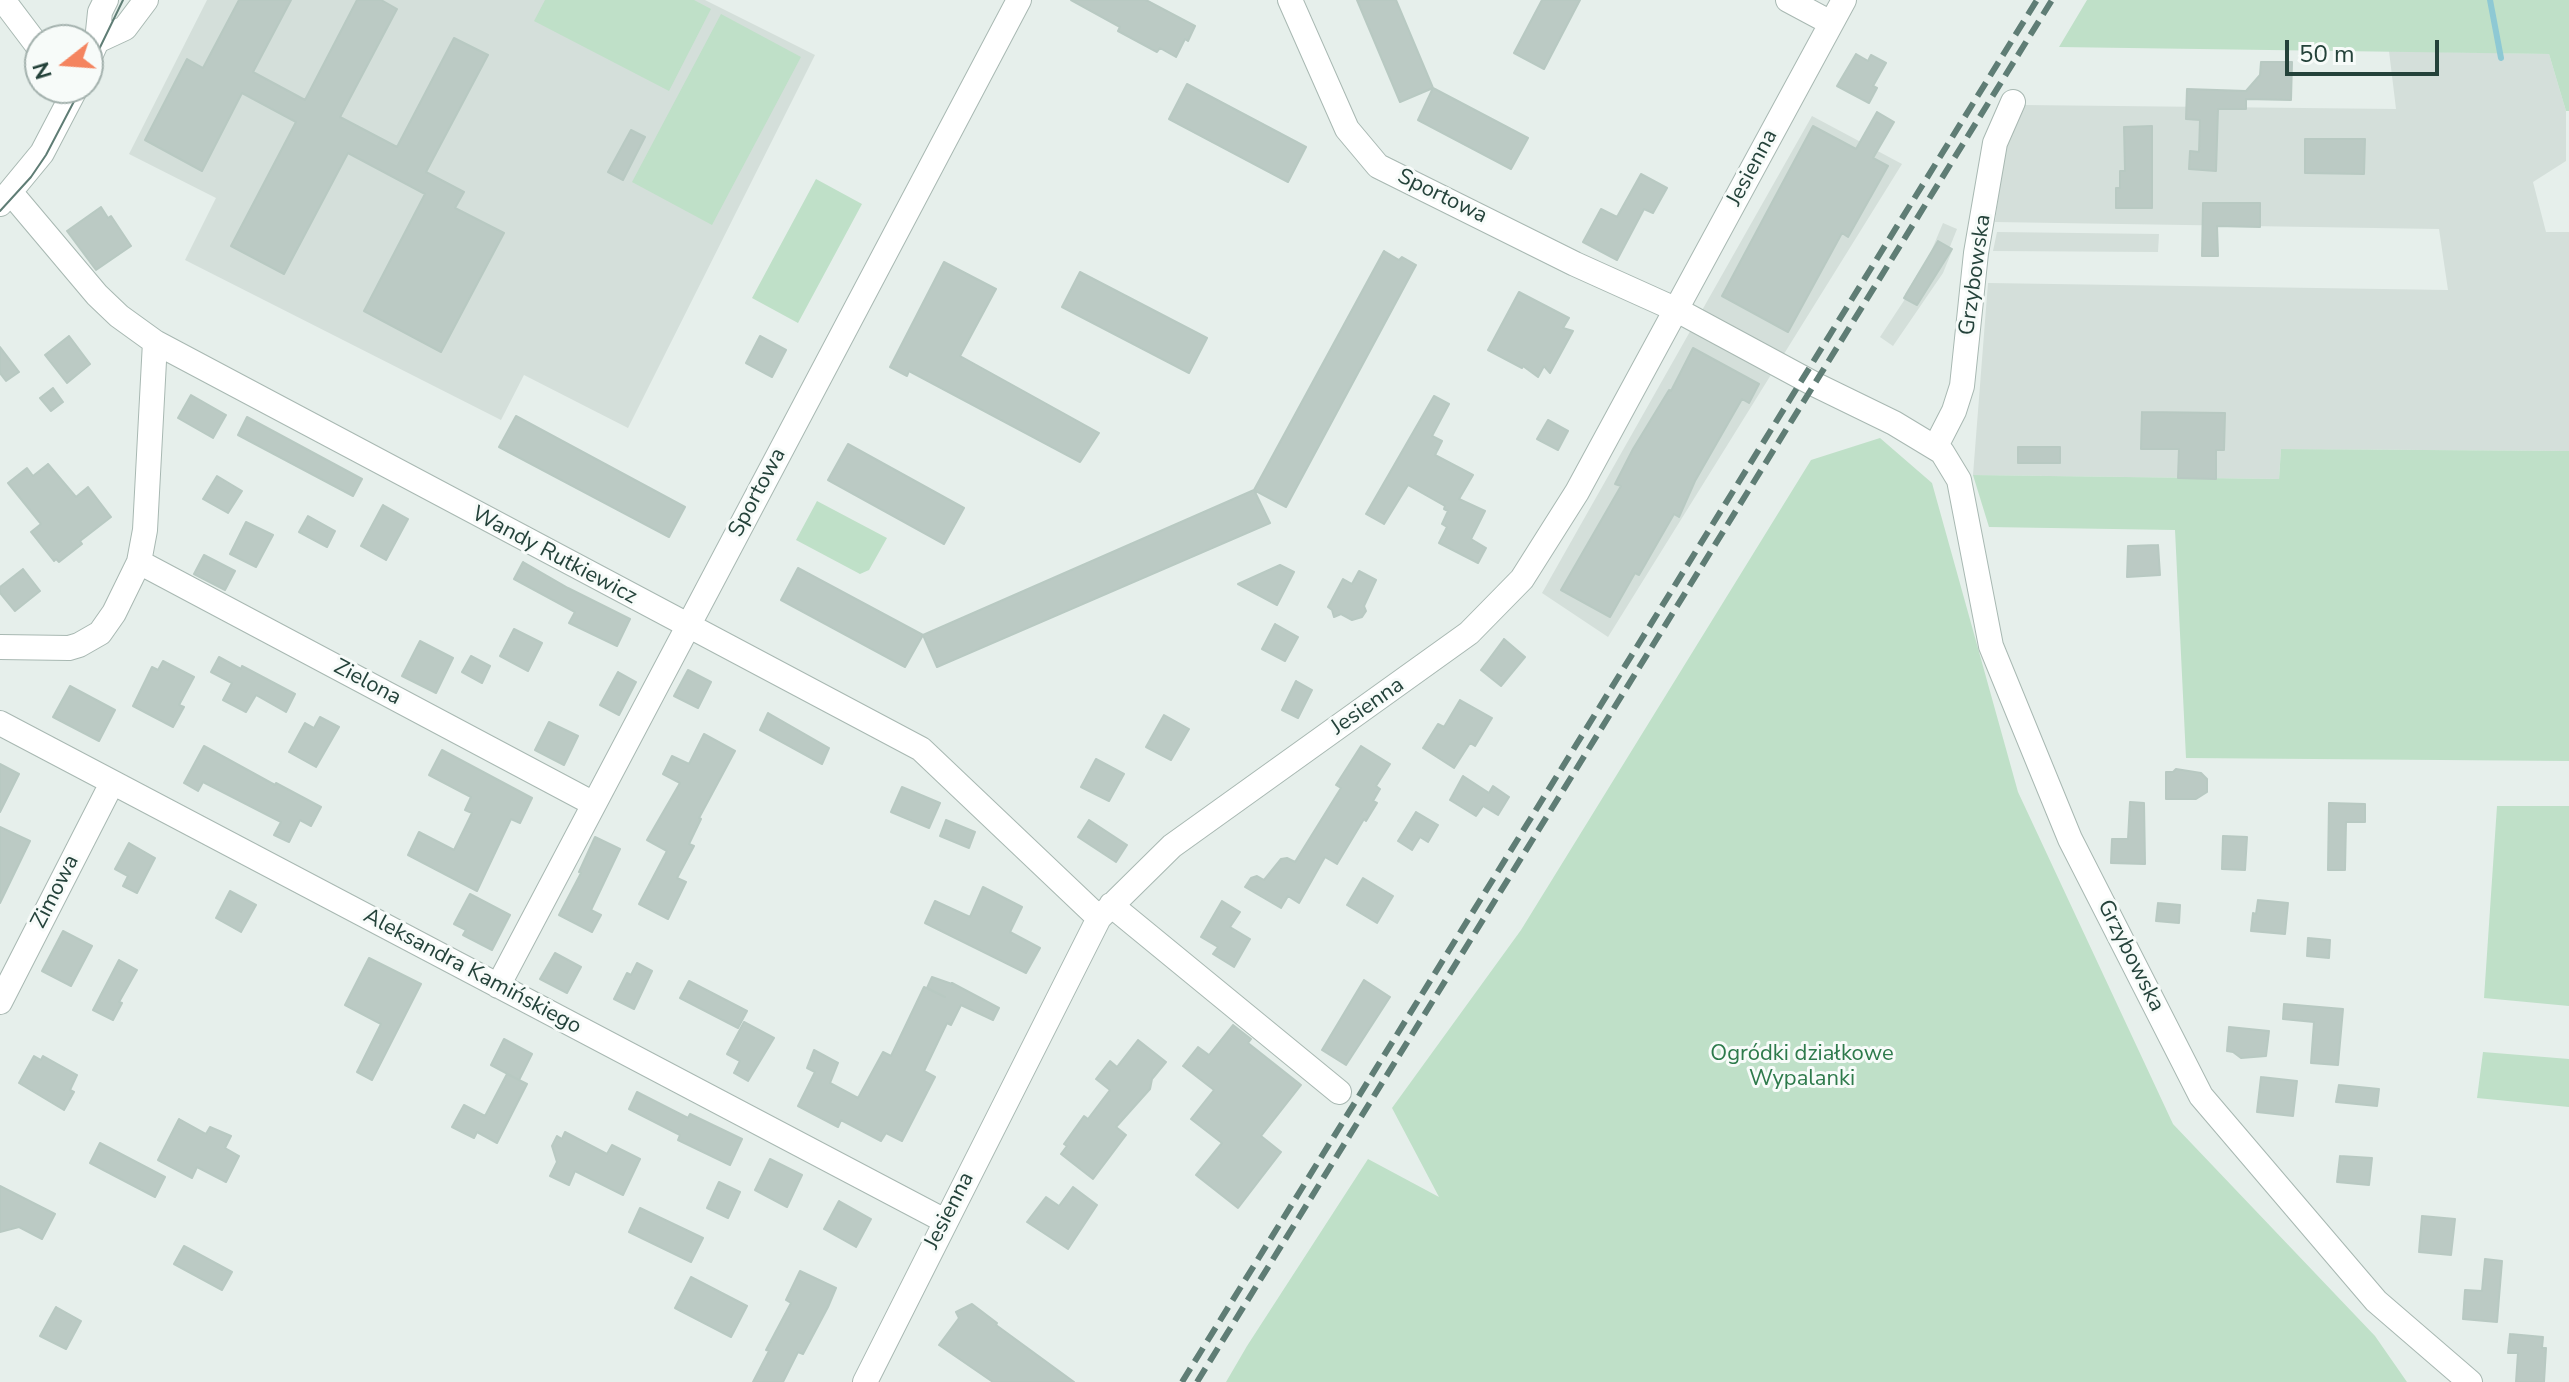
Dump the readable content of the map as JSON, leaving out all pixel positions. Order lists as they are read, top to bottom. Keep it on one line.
{"streets":{"street":["Jesienna","Sportowa","Grzybowska","Wandy Rutkiewicz","Zielona","Zimowa","Aleksandra Kamińskiego"]},"crossings":[["Jesienna","Sportowa"],["Jesienna","Grzybowska"],["Jesienna","Wandy Rutkiewicz"],["Jesienna","Aleksandra Kamińskiego"],["Sportowa","Grzybowska"],["Sportowa","Wandy Rutkiewicz"],["Sportowa","Zielona"],["Sportowa","Aleksandra Kamińskiego"],["Zimowa","Aleksandra Kamińskiego"]],"parks":["Ogródki działkowe Wypalanki"],"scale_bar":"50 m","north":"left"}
